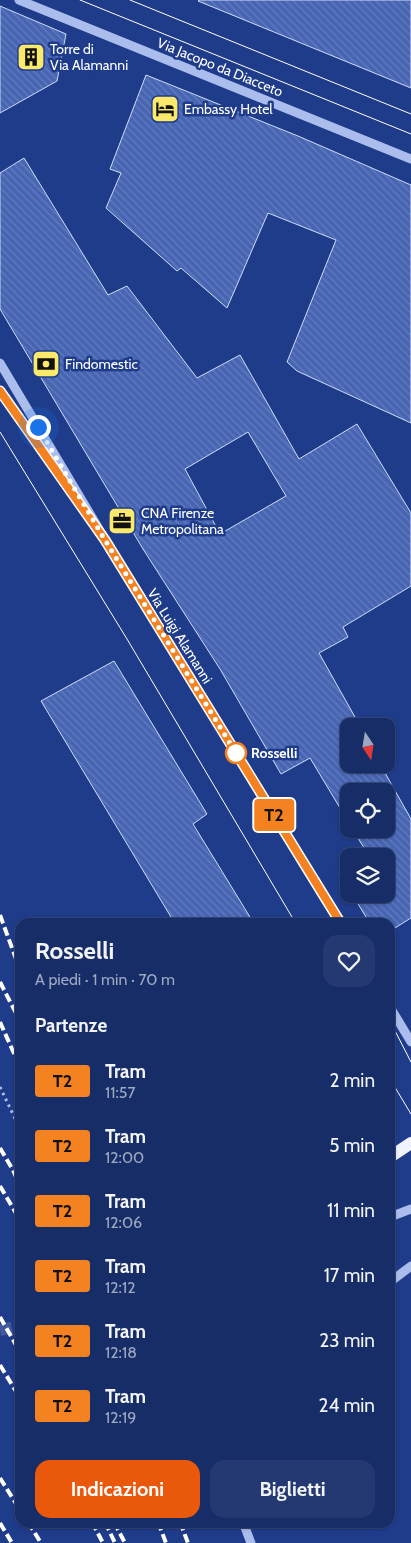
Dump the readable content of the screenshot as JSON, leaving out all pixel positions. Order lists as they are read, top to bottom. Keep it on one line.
{"streets":{"street":["Via Jacopo da Diacceto","Via Luigi Alamanni"]},"places":{"building":["Torre di Via Alamanni"],"hotel":["Embassy Hotel"],"bank":["Findomestic"],"office":["CNA Firenze Metropolitana"],"other":["Rosselli"]},"lines":["tram line T2"],"north":"bottom","page":{"on_map":"T2","heading":[["Rosselli","A piedi · 1 min · 70 m"],"Partenze"],"list":[{"mark":"T2","name":"Tram","note":"11:57","value":"2 min"},{"mark":"T2","name":"Tram","note":"12:00","value":"5 min"},{"mark":"T2","name":"Tram","note":"12:06","value":"11 min"},{"mark":"T2","name":"Tram","note":"12:12","value":"17 min"},{"mark":"T2","name":"Tram","note":"12:18","value":"23 min"},{"mark":"T2","name":"Tram","note":"12:19","value":"24 min"}],"buttons":["Indicazioni","Biglietti"]}}
